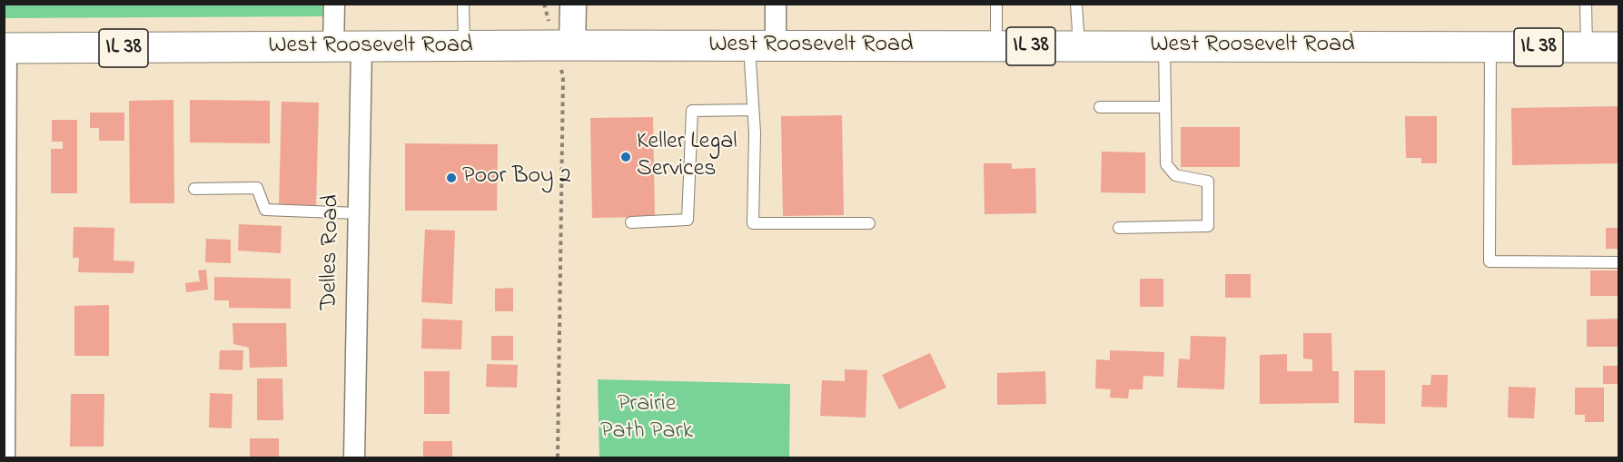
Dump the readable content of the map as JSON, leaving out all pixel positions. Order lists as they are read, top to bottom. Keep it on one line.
{"streets":{"main road":["West Roosevelt Road","IL 38"],"street":["Delles Road"]},"crossings":[["West Roosevelt Road","Delles Road"]],"parks":["Prairie Path Park"],"places":["Keller Legal Services","Poor Boy 2"]}
